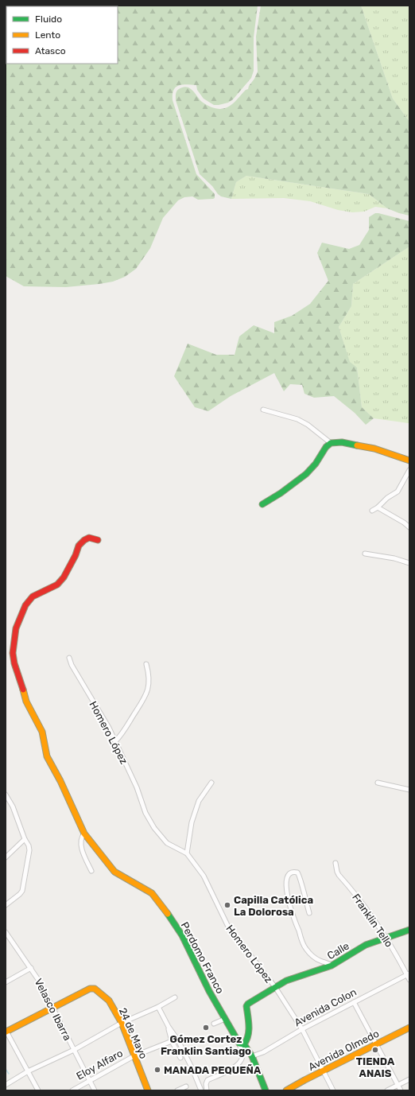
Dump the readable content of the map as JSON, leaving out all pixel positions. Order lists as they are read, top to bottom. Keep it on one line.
{"streets":{"street":["Homero López","Franklin Tello","Calle","Perdomo Franco","Avenida Colon","Velasco Ibarra","24 de Mayo","Avenida Olmedo","Eloy Alfaro"]},"crossings":[["Homero López","Calle"],["Homero López","Avenida Colon"],["Homero López","Avenida Olmedo"],["Franklin Tello","Calle"],["Franklin Tello","Avenida Colon"],["Perdomo Franco","Avenida Colon"],["Velasco Ibarra","24 de Mayo"],["Velasco Ibarra","Eloy Alfaro"],["24 de Mayo","Eloy Alfaro"]],"places":["Capilla Católica La Dolorosa","Gómez Cortez Franklin Santiago","TIENDA ANAIS","MANADA PEQUEÑA"],"legend":["Fluido","Lento","Atasco"]}
